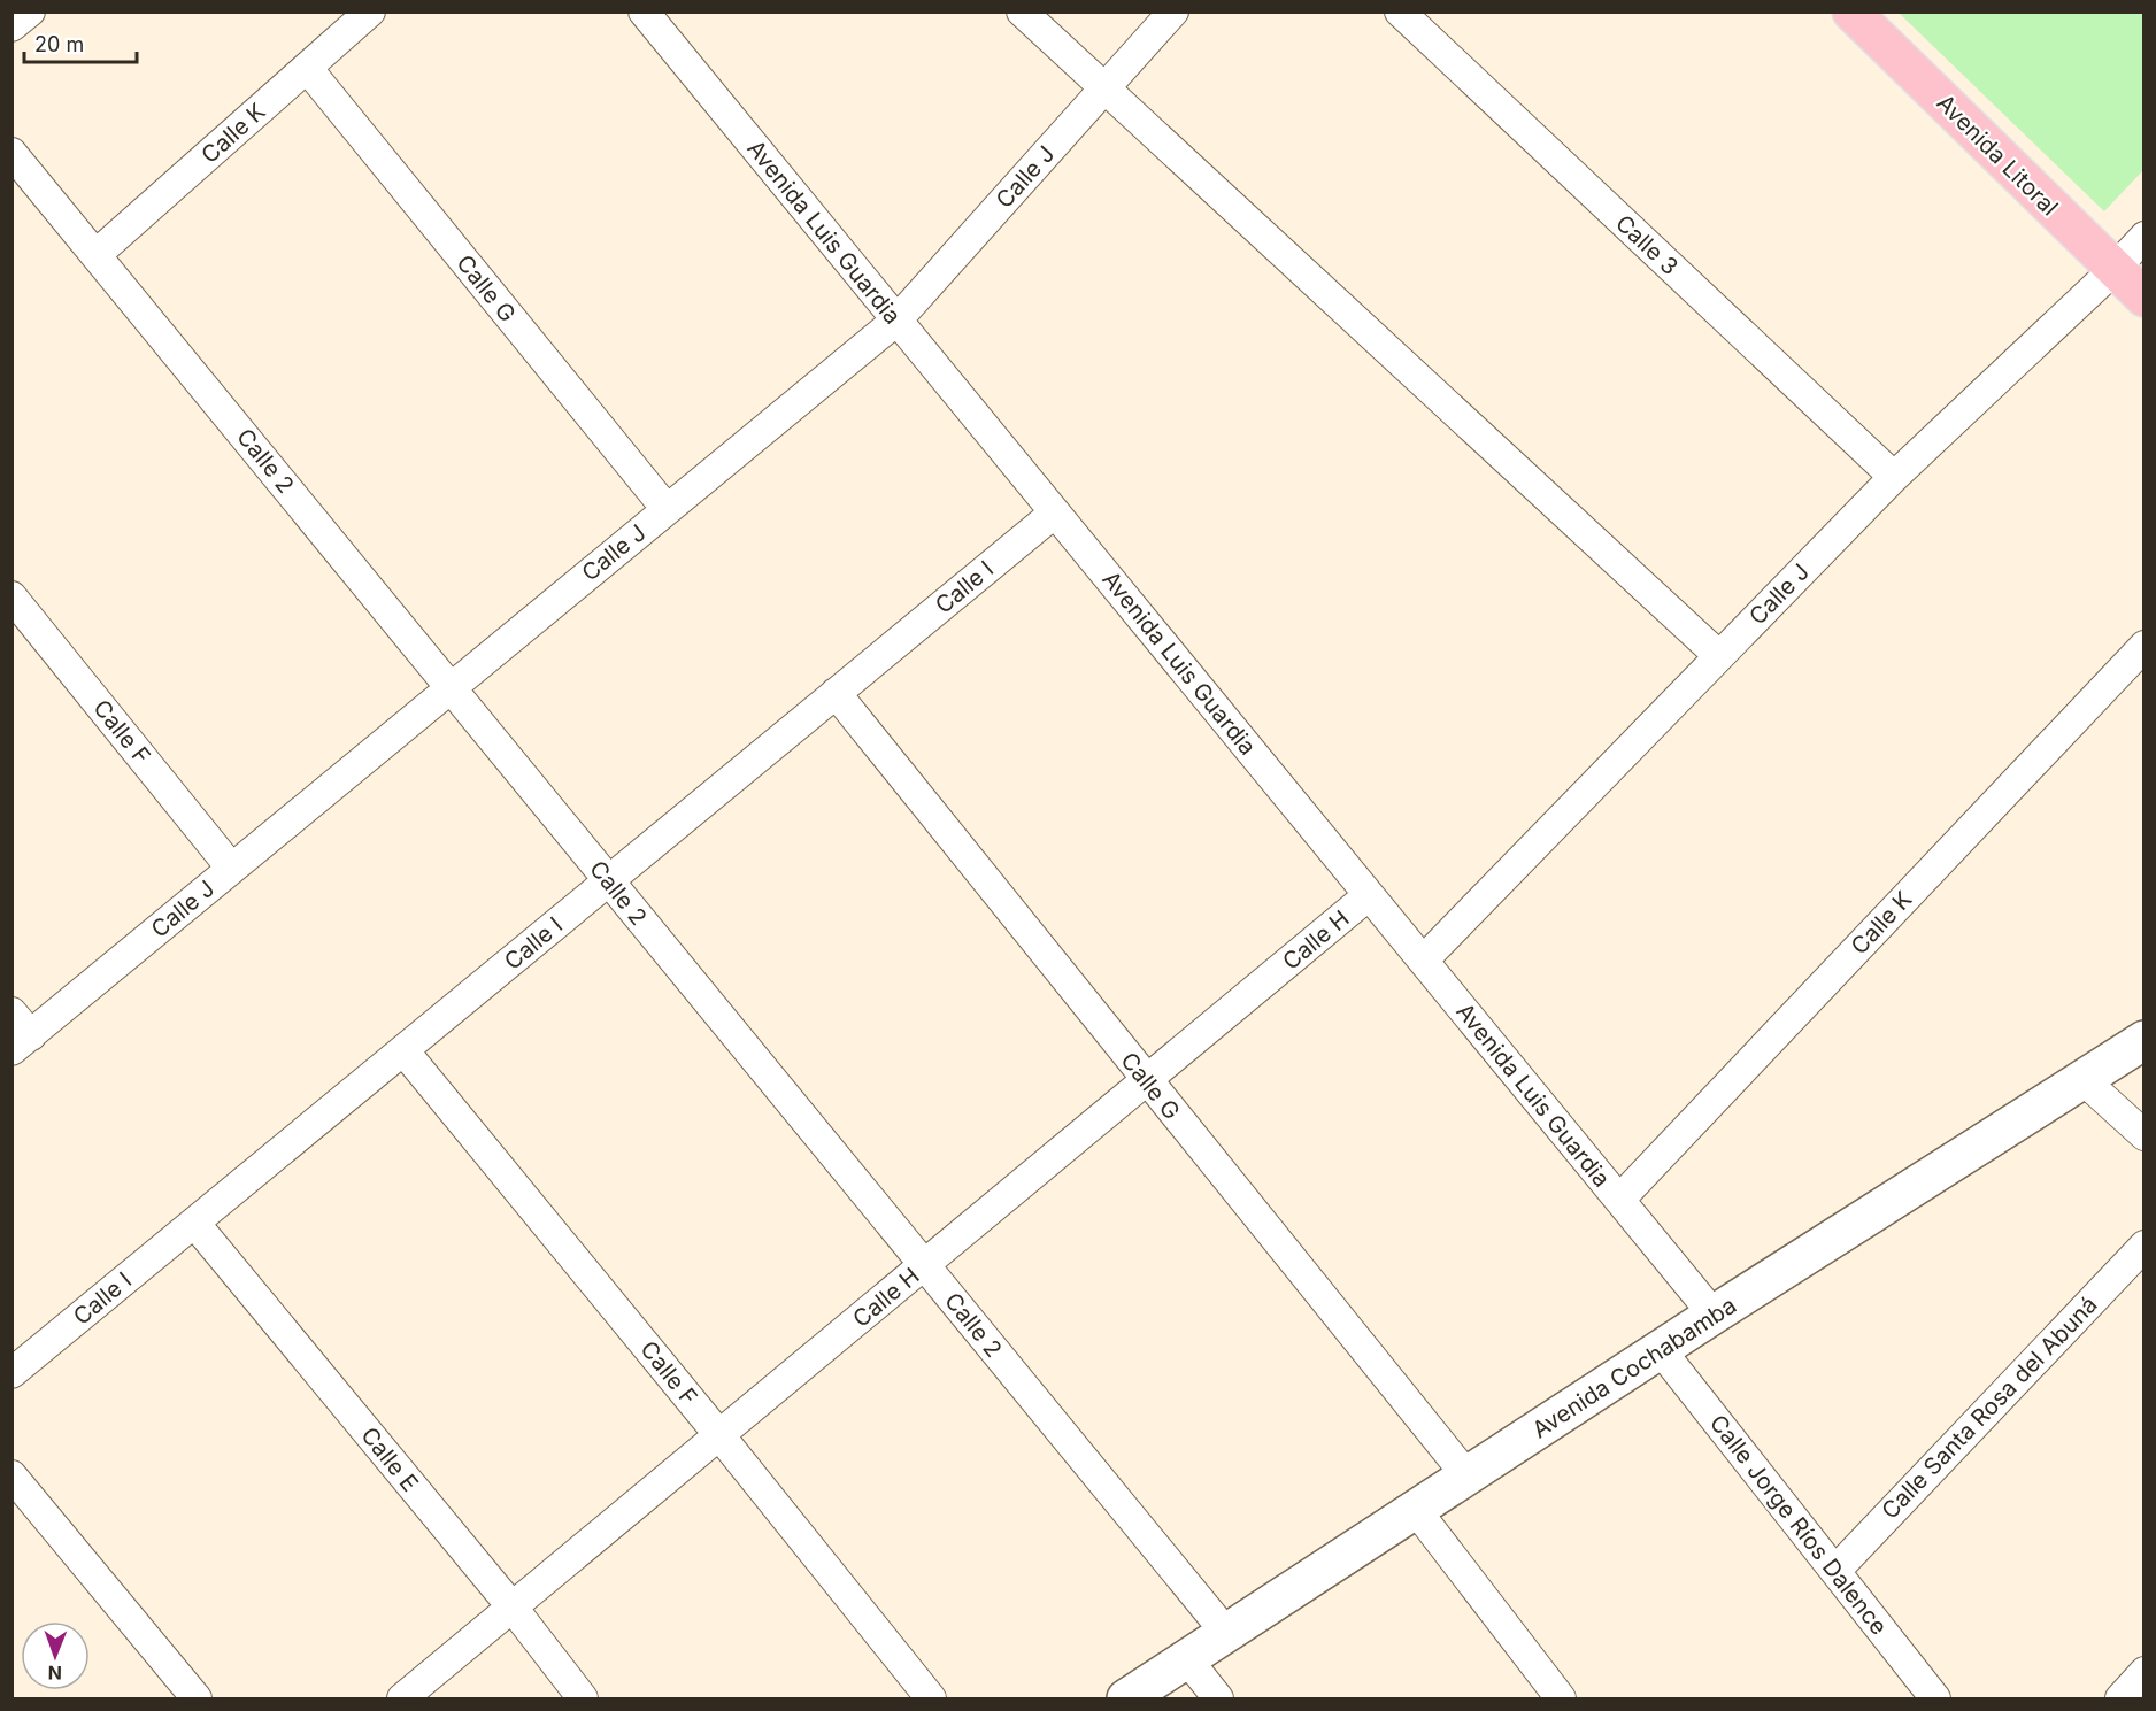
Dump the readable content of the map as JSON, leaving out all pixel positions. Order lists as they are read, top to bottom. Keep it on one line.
{"streets":{"main road":["Avenida Litoral","Avenida Cochabamba"],"street":["Calle K","Calle J","Avenida Luis Guardia","Calle 3","Calle G","Calle 2","Calle I","Calle F","Calle H","Calle Santa Rosa del Abuná","Calle E","Calle Jorge Ríos Dalence"]},"crossings":[["Calle K","Avenida Luis Guardia"],["Calle K","Calle G"],["Calle K","Calle 2"],["Avenida Litoral","Calle J"],["Calle J","Avenida Luis Guardia"],["Calle J","Calle 3"],["Calle J","Calle G"],["Calle J","Calle 2"],["Calle J","Calle F"],["Avenida Luis Guardia","Calle I"],["Avenida Luis Guardia","Calle H"],["Avenida Luis Guardia","Avenida Cochabamba"],["Calle G","Calle I"],["Calle G","Calle H"],["Calle G","Avenida Cochabamba"],["Calle 2","Calle I"],["Calle 2","Calle H"],["Calle 2","Avenida Cochabamba"],["Calle I","Calle F"],["Calle I","Calle E"],["Calle F","Calle H"],["Calle H","Calle E"],["Avenida Cochabamba","Calle Jorge Ríos Dalence"],["Calle Santa Rosa del Abuná","Calle Jorge Ríos Dalence"]],"scale_bar":"20 m","north":"bottom"}
